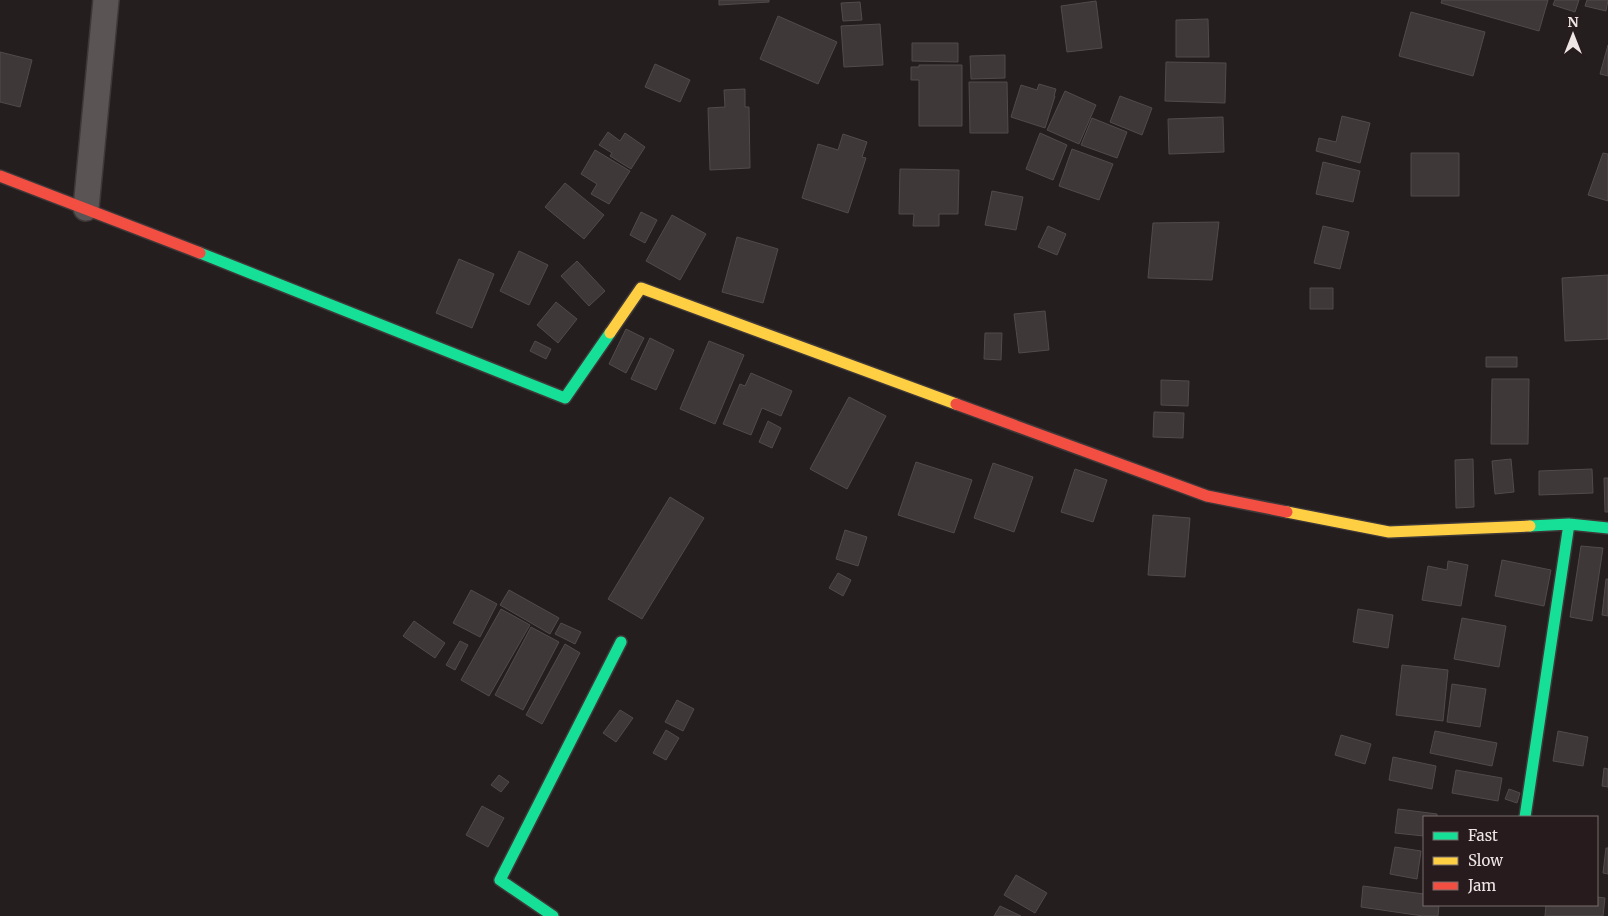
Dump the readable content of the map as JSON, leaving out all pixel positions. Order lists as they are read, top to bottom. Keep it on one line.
{"legend":["Fast","Slow","Jam"],"north":"top"}
